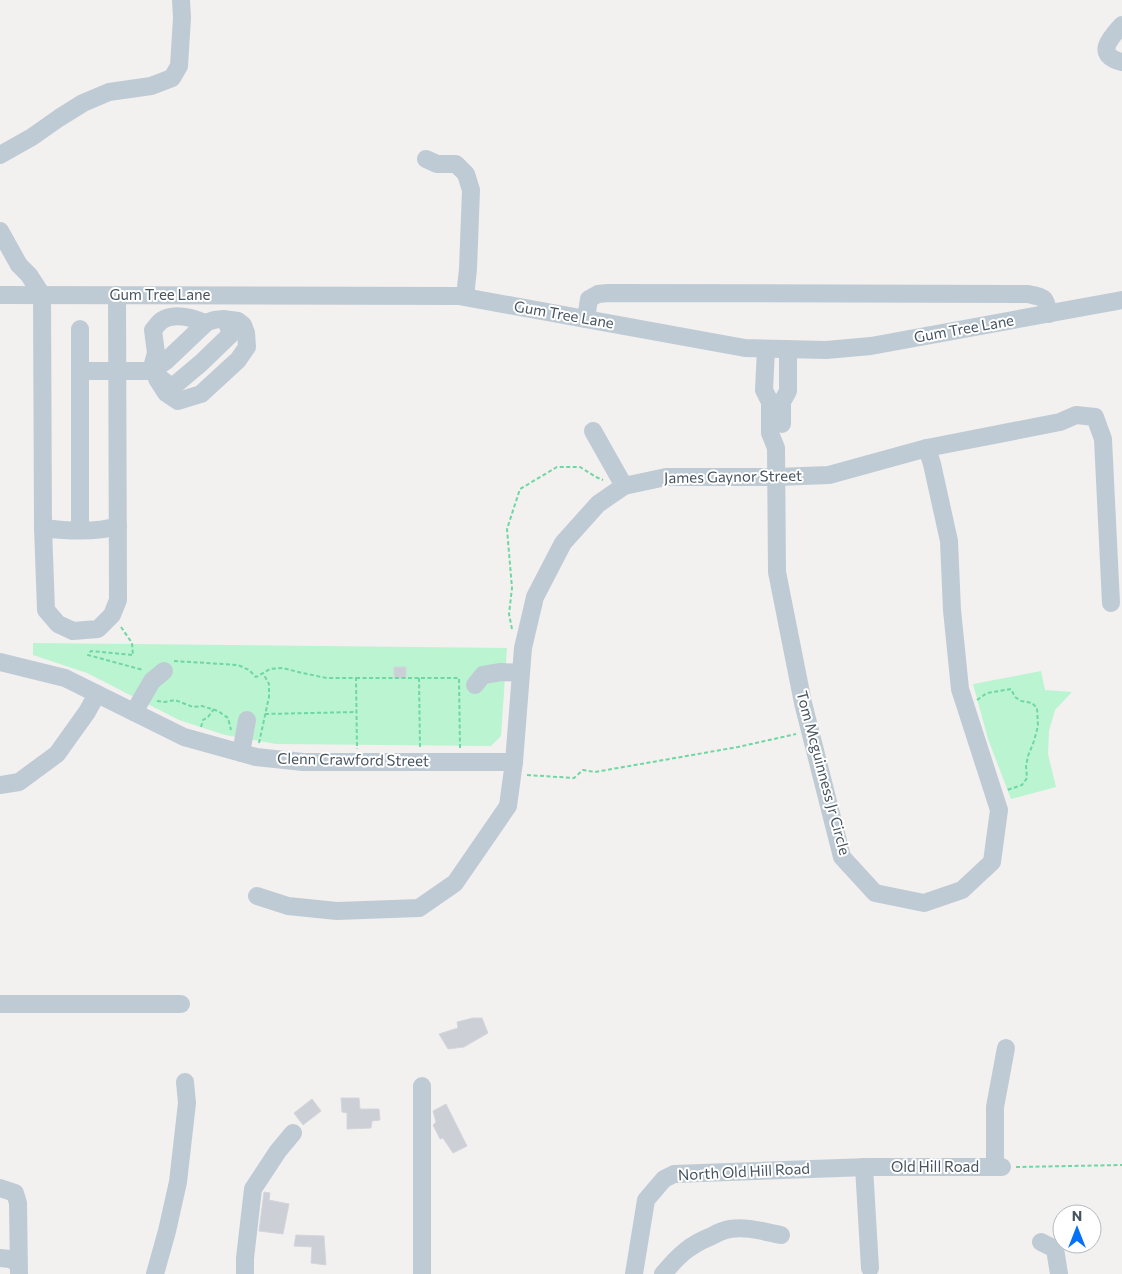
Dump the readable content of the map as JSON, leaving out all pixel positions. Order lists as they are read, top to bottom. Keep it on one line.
{"streets":{"street":["Gum Tree Lane","James Gaynor Street","Clenn Crawford Street","Tom Mcguinness Jr Circle","Old Hill Road","North Old Hill Road"]},"crossings":[["Gum Tree Lane","Tom Mcguinness Jr Circle"],["James Gaynor Street","Clenn Crawford Street"],["James Gaynor Street","Tom Mcguinness Jr Circle"],["Old Hill Road","North Old Hill Road"]],"north":"top"}
